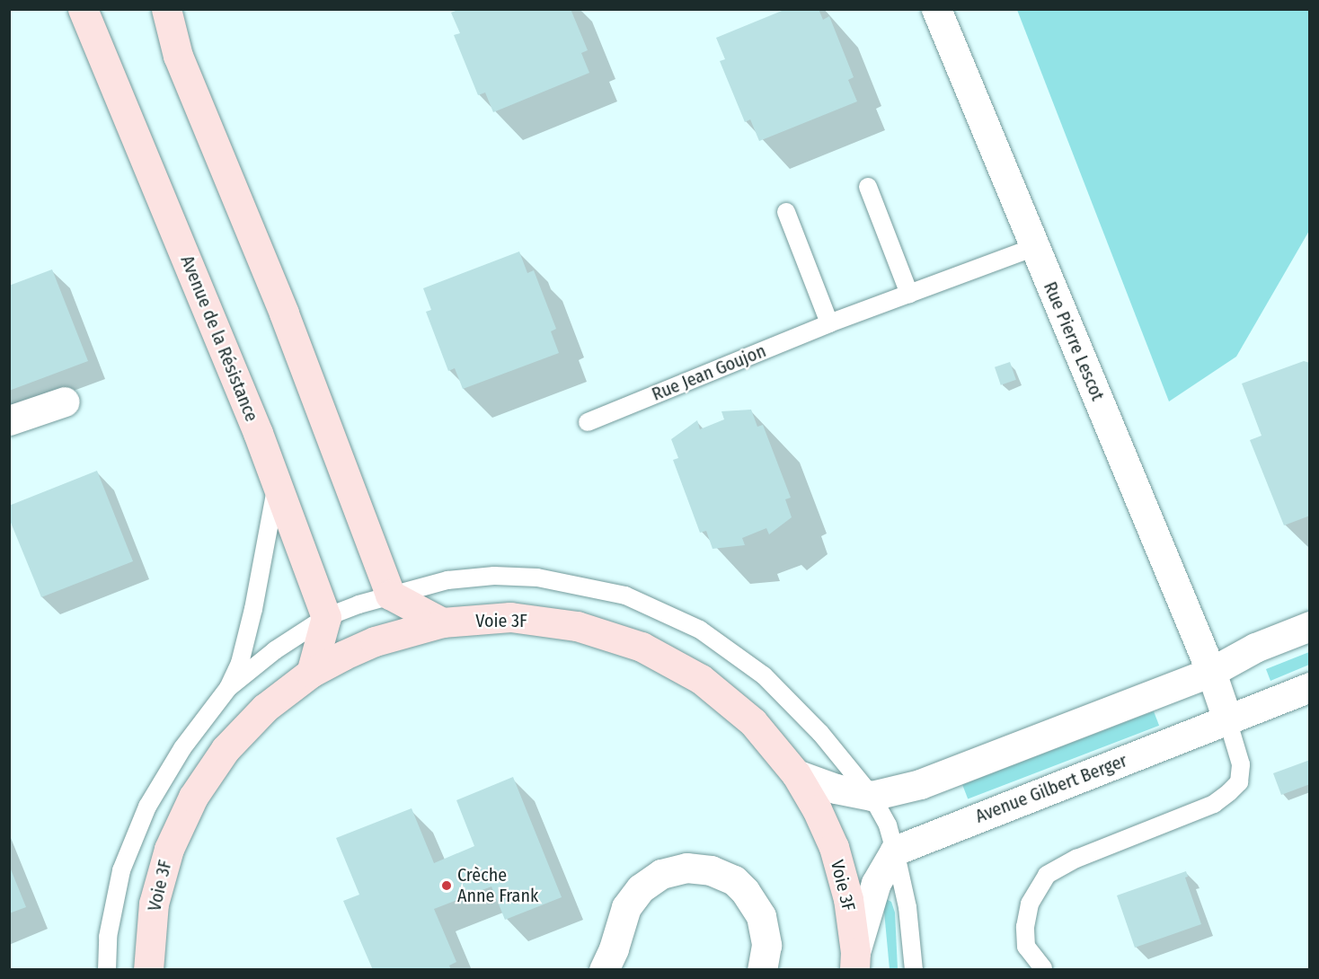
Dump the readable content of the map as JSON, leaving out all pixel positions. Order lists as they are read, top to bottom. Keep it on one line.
{"streets":{"main road":["Avenue de la Résistance","Voie 3F"],"street":["Rue Pierre Lescot","Avenue Gilbert Berger"],"lane":["Rue Jean Goujon"]},"crossings":[["Rue Pierre Lescot","Rue Jean Goujon"],["Rue Pierre Lescot","Avenue Gilbert Berger"]],"places":["Crèche Anne Frank"]}
